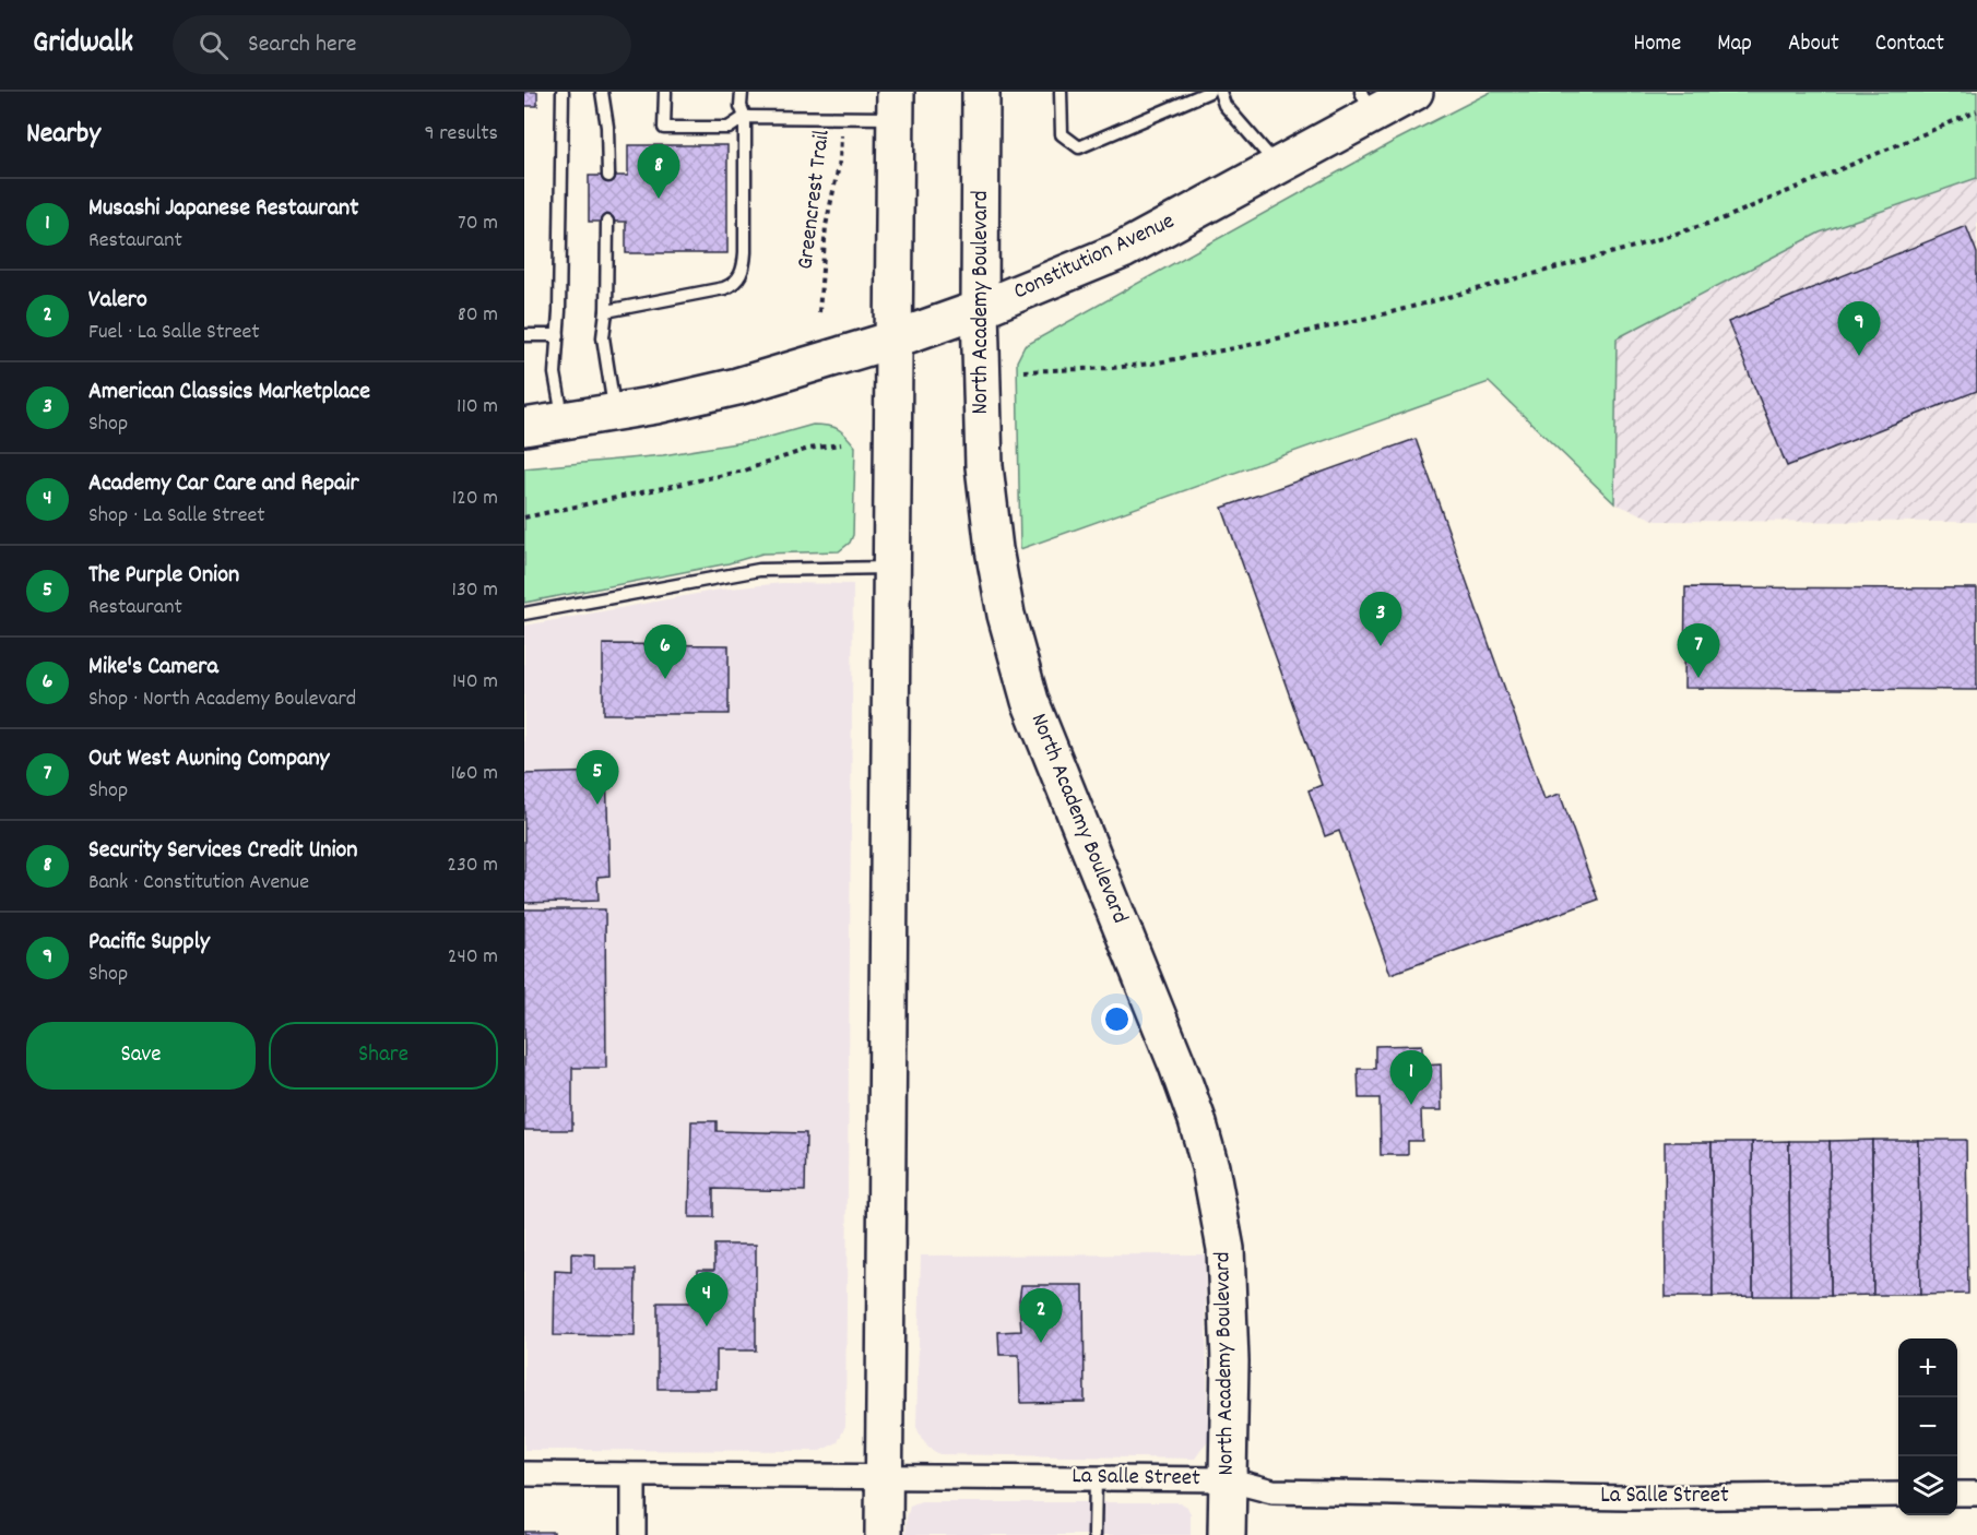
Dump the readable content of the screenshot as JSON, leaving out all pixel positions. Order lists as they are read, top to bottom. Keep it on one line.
{"streets":{"main road":["Constitution Avenue","North Academy Boulevard"],"street":["La Salle Street"],"path":["Greencrest Trail"]},"crossings":[["Constitution Avenue","North Academy Boulevard"],["North Academy Boulevard","La Salle Street"]],"page":{"header":"Gridwalk","search":"Search here","nav":["Home","Map","About","Contact"],"heading":["Nearby","9 results"],"pins":["8","9","3","7","6","5","1","4","2"],"list":[{"mark":"1","name":"Musashi Japanese Restaurant","note":"Restaurant","value":"70 m"},{"mark":"2","name":"Valero","note":"Fuel · La Salle Street","value":"80 m"},{"mark":"3","name":"American Classics Marketplace","note":"Shop","value":"110 m"},{"mark":"4","name":"Academy Car Care and Repair","note":"Shop · La Salle Street","value":"120 m"},{"mark":"5","name":"The Purple Onion","note":"Restaurant","value":"130 m"},{"mark":"6","name":"Mike's Camera","note":"Shop · North Academy Boulevard","value":"140 m"},{"mark":"7","name":"Out West Awning Company","note":"Shop","value":"160 m"},{"mark":"8","name":"Security Services Credit Union","note":"Bank · Constitution Avenue","value":"230 m"},{"mark":"9","name":"Pacific Supply","note":"Shop","value":"240 m"}],"buttons":["Save","Share"],"map_buttons":["+","−"]}}
